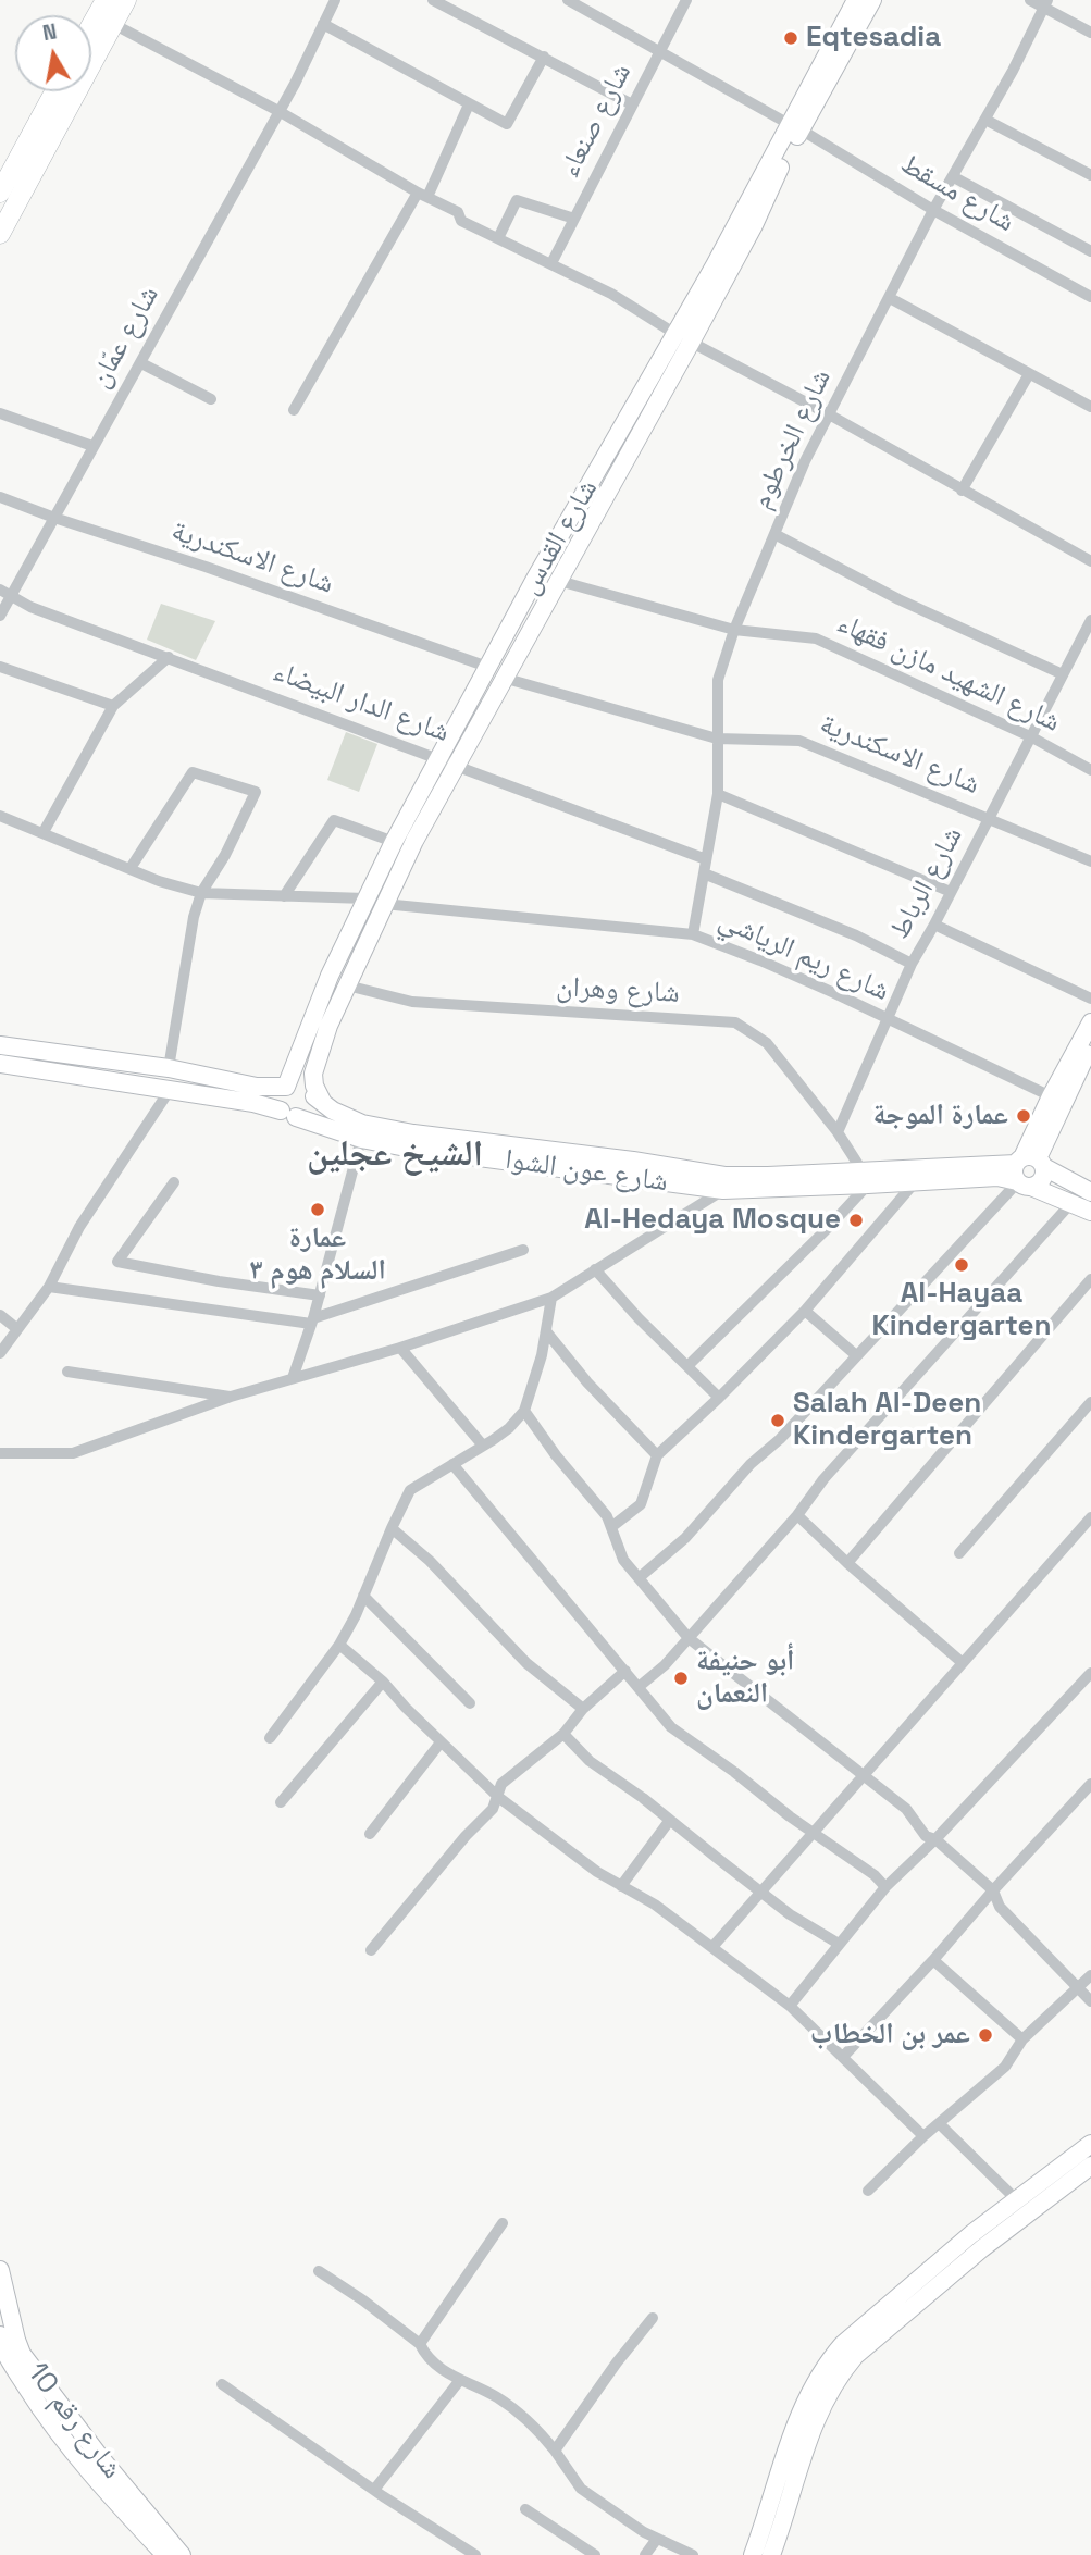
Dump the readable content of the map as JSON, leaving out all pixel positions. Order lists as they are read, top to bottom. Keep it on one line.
{"streets":{"main road":["شارع القدس","شارع عون الشوا","شارع رقم 10"],"street":["شارع صنعاء","شارع مسقط","شارع عمّان","شارع الخرطوم","شارع الاسكندرية","شارع الشهيد مازن فقهاء","شارع الدار البيضاء","شارع الرباط","شارع ريم الرياشي","شارع وهران"]},"crossings":[["شارع صنعاء","شارع مسقط"],["شارع مسقط","شارع الخرطوم"],["شارع مسقط","شارع القدس"],["شارع عمّان","شارع الاسكندرية"],["شارع عمّان","شارع الدار البيضاء"],["شارع الخرطوم","شارع الاسكندرية"],["شارع الخرطوم","شارع الشهيد مازن فقهاء"],["شارع الخرطوم","شارع الدار البيضاء"],["شارع الخرطوم","شارع ريم الرياشي"],["شارع القدس","شارع الاسكندرية"],["شارع القدس","شارع الشهيد مازن فقهاء"],["شارع القدس","شارع الدار البيضاء"],["شارع القدس","شارع ريم الرياشي"],["شارع القدس","شارع وهران"],["شارع القدس","شارع عون الشوا"],["شارع الاسكندرية","شارع الرباط"],["شارع الشهيد مازن فقهاء","شارع الرباط"],["شارع الرباط","شارع ريم الرياشي"],["شارع الرباط","شارع وهران"]],"districts":["الشيخ عجلين"],"places":["Eqtesadia","عمارة الموجة","عمارة السلام هوم ٣","Al-Hedaya Mosque","Al-Hayaa Kindergarten","Salah Al-Deen Kindergarten","أبو حنيفة النعمان","عمر بن الخطاب"],"north":"top"}
